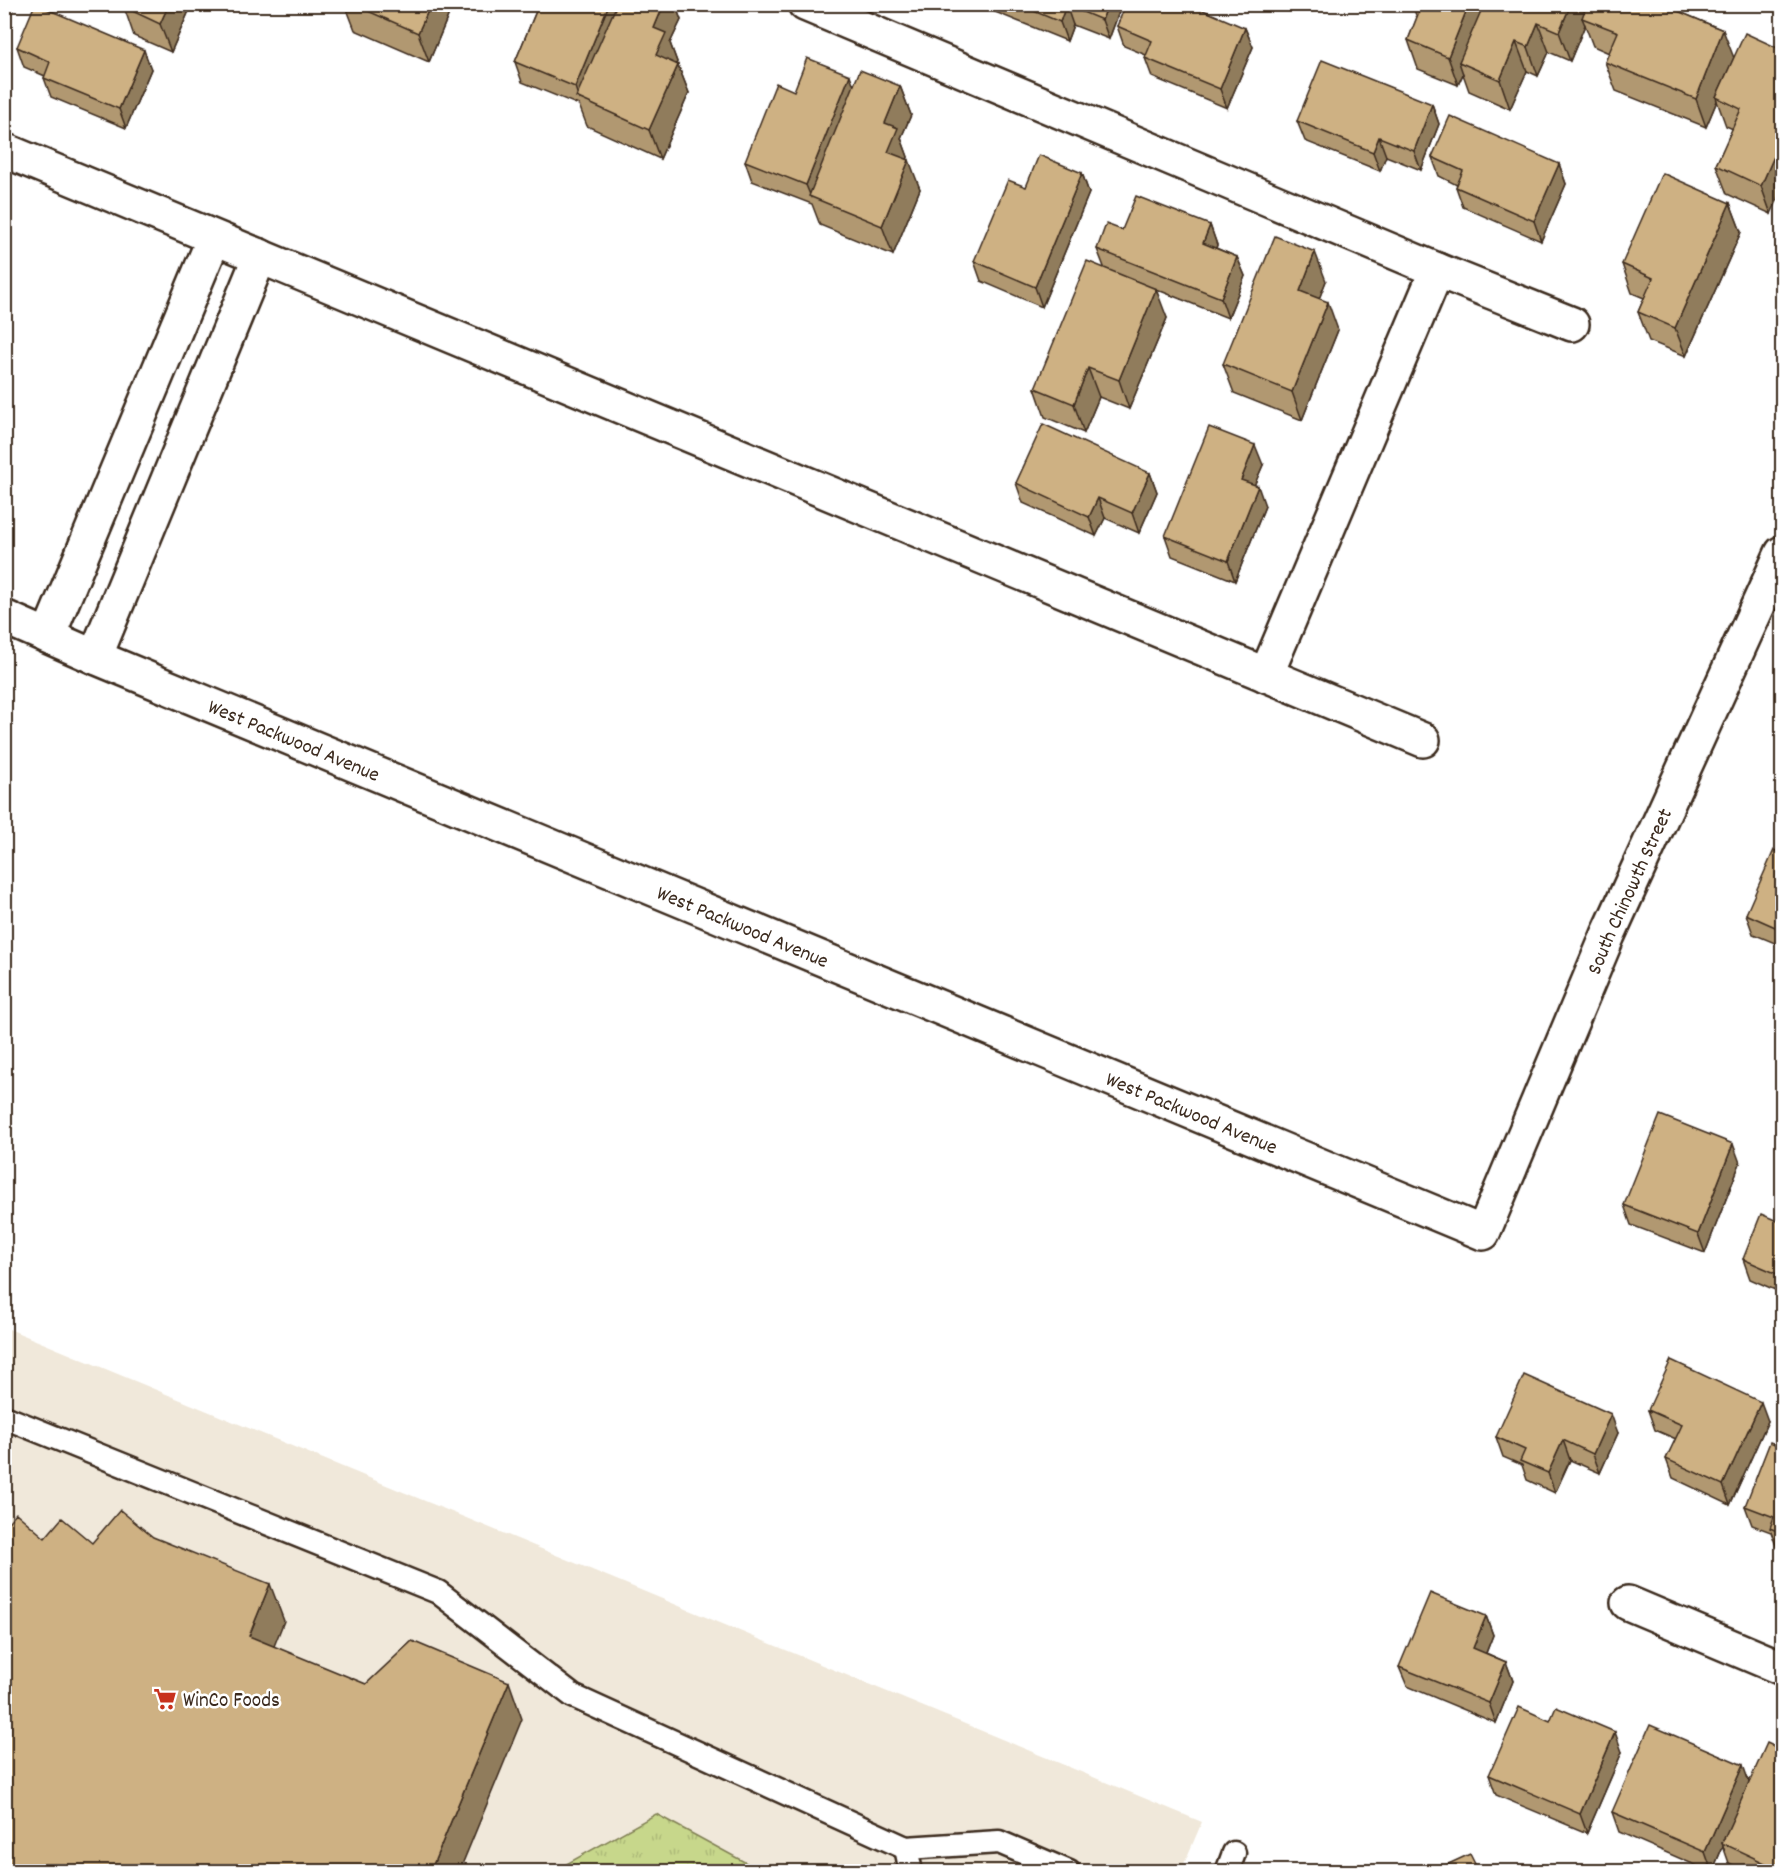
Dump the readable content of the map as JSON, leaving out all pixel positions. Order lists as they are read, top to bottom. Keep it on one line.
{"streets":{"street":["West Packwood Avenue","South Chinowth Street"]},"crossings":[["West Packwood Avenue","South Chinowth Street"]],"places":{"supermarket":["WinCo Foods"]}}
